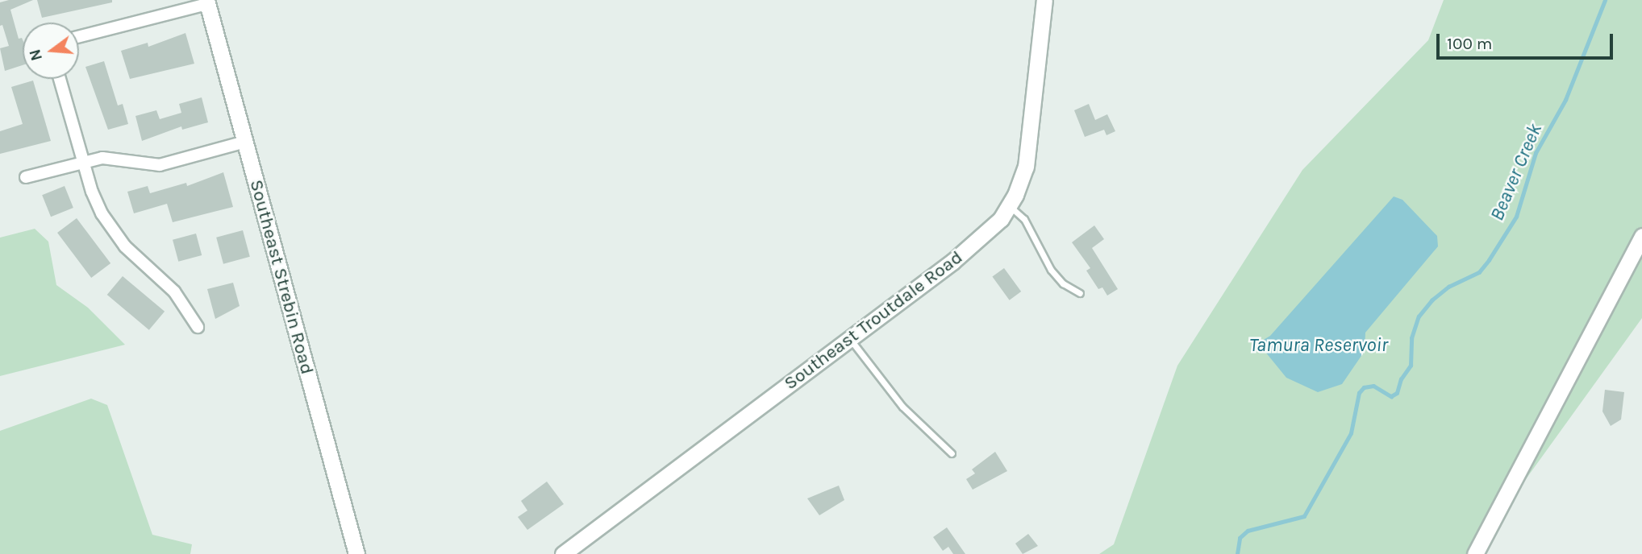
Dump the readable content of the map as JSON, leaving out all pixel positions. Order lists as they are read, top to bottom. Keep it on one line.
{"streets":{"street":["Southeast Strebin Road","Southeast Troutdale Road"]},"water":["Beaver Creek","Tamura Reservoir"],"scale_bar":"100 m","north":"left"}
